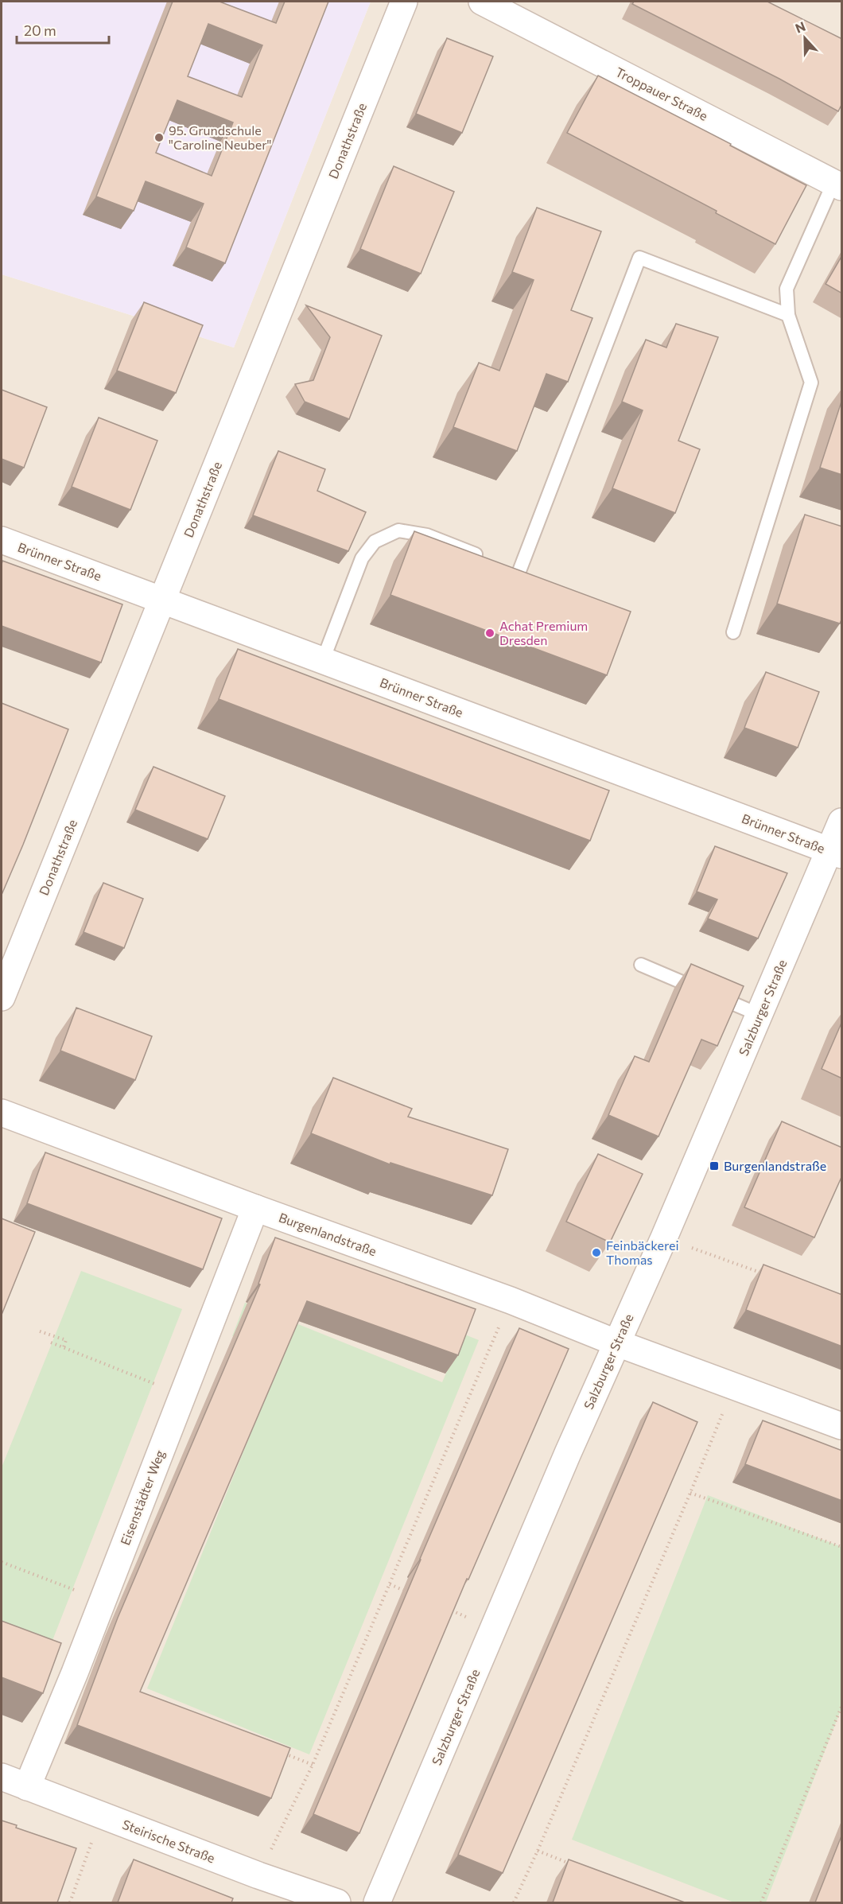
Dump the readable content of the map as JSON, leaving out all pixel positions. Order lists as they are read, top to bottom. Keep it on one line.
{"streets":{"street":["Troppauer Straße","Donathstraße","Brünner Straße","Salzburger Straße","Burgenlandstraße","Eisenstädter Weg","Steirische Straße"]},"crossings":[["Donathstraße","Brünner Straße"],["Brünner Straße","Salzburger Straße"],["Salzburger Straße","Burgenlandstraße"],["Burgenlandstraße","Eisenstädter Weg"],["Eisenstädter Weg","Steirische Straße"]],"places":{"other":["95. Grundschule \"Caroline Neuber\"","Achat Premium Dresden","Feinbäckerei Thomas"],"transit":["Burgenlandstraße"]},"scale_bar":"20 m","north":"top"}
